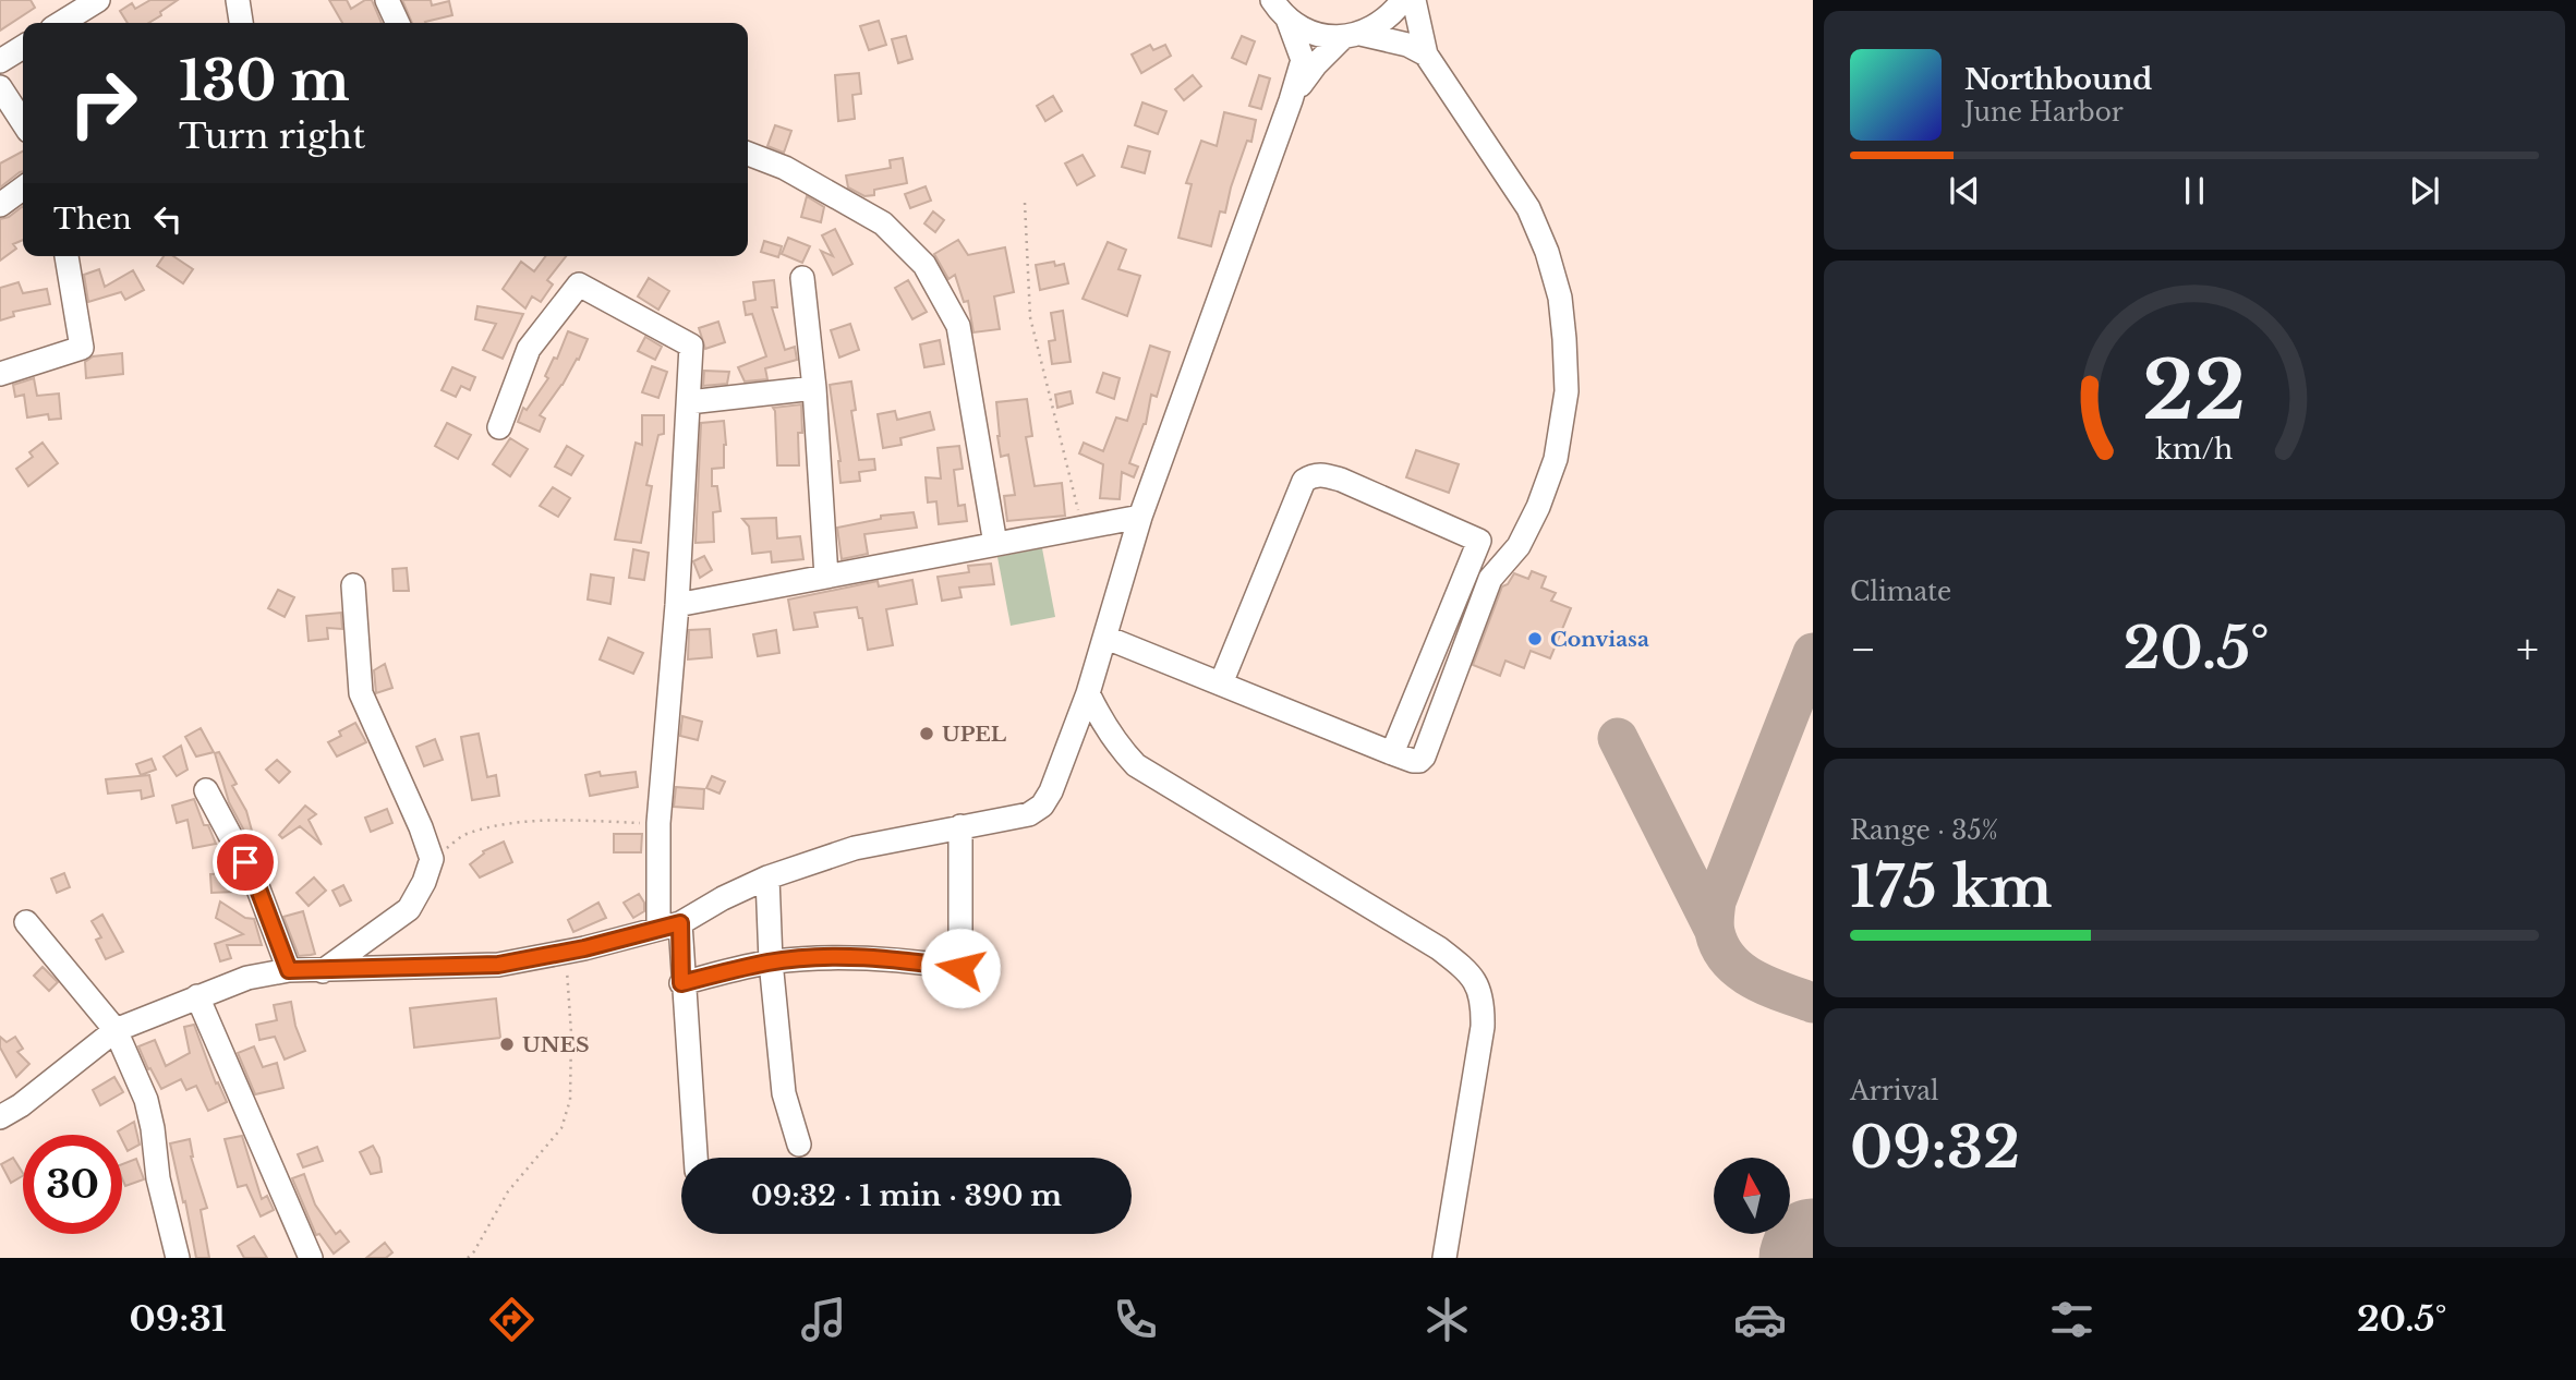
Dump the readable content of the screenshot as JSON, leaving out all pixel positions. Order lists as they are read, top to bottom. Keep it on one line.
{"places":["Conviasa","UPEL","UNES"],"north":"top","page":{"turn":["130 m","Turn right"],"song":["Northbound","June Harbor"],"then":"Then","tile":["Climate",["Range · 35%","175 km"],["Arrival","09:32"]],"heat":["−","20.5°","+"],"limit":"30","trip":"09:32 · 1 min · 390 m","tabs":["09:31","20.5°"],"gauge":["22","km/h"]}}
